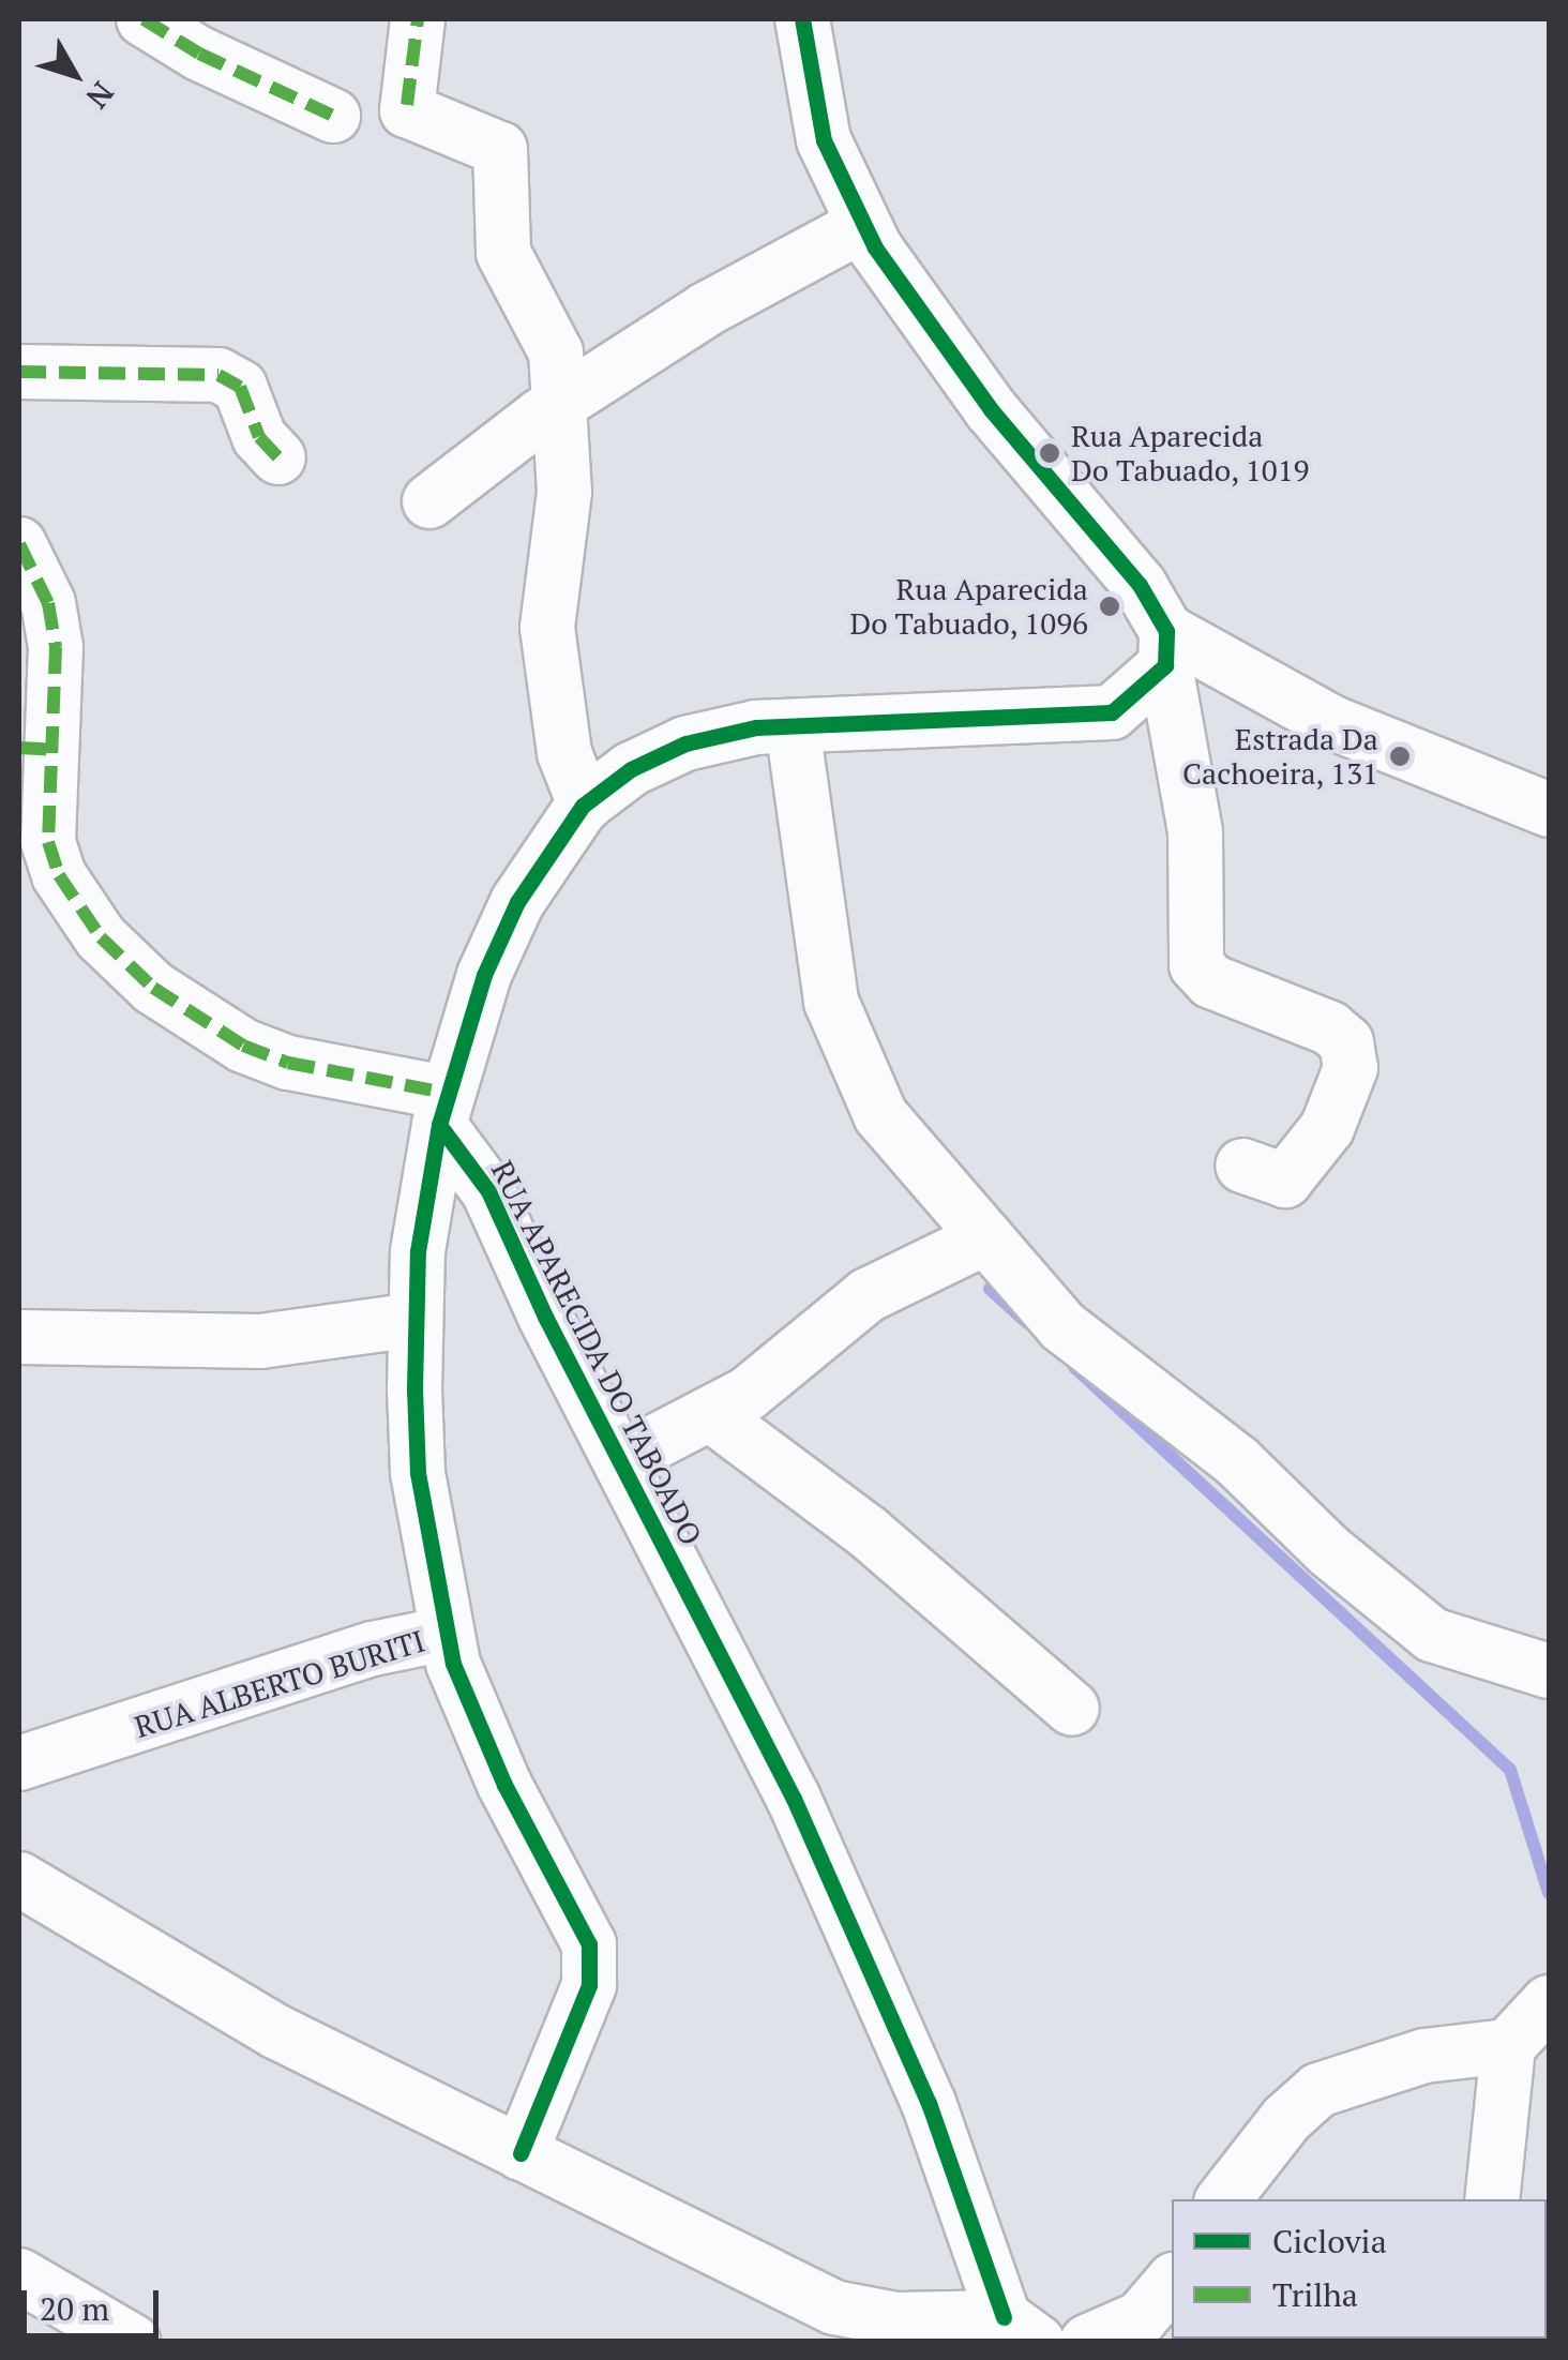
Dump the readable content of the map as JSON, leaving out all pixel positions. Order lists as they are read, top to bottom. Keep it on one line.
{"streets":{"street":["RUA APARECIDA DO TABOADO","RUA ALBERTO BURITI"]},"crossings":[["RUA APARECIDA DO TABOADO","RUA ALBERTO BURITI"]],"places":["Rua Aparecida Do Tabuado, 1019","Rua Aparecida Do Tabuado, 1096","Estrada Da Cachoeira, 131"],"legend":["Ciclovia","Trilha"],"scale_bar":"20 m","north":"bottom right"}
